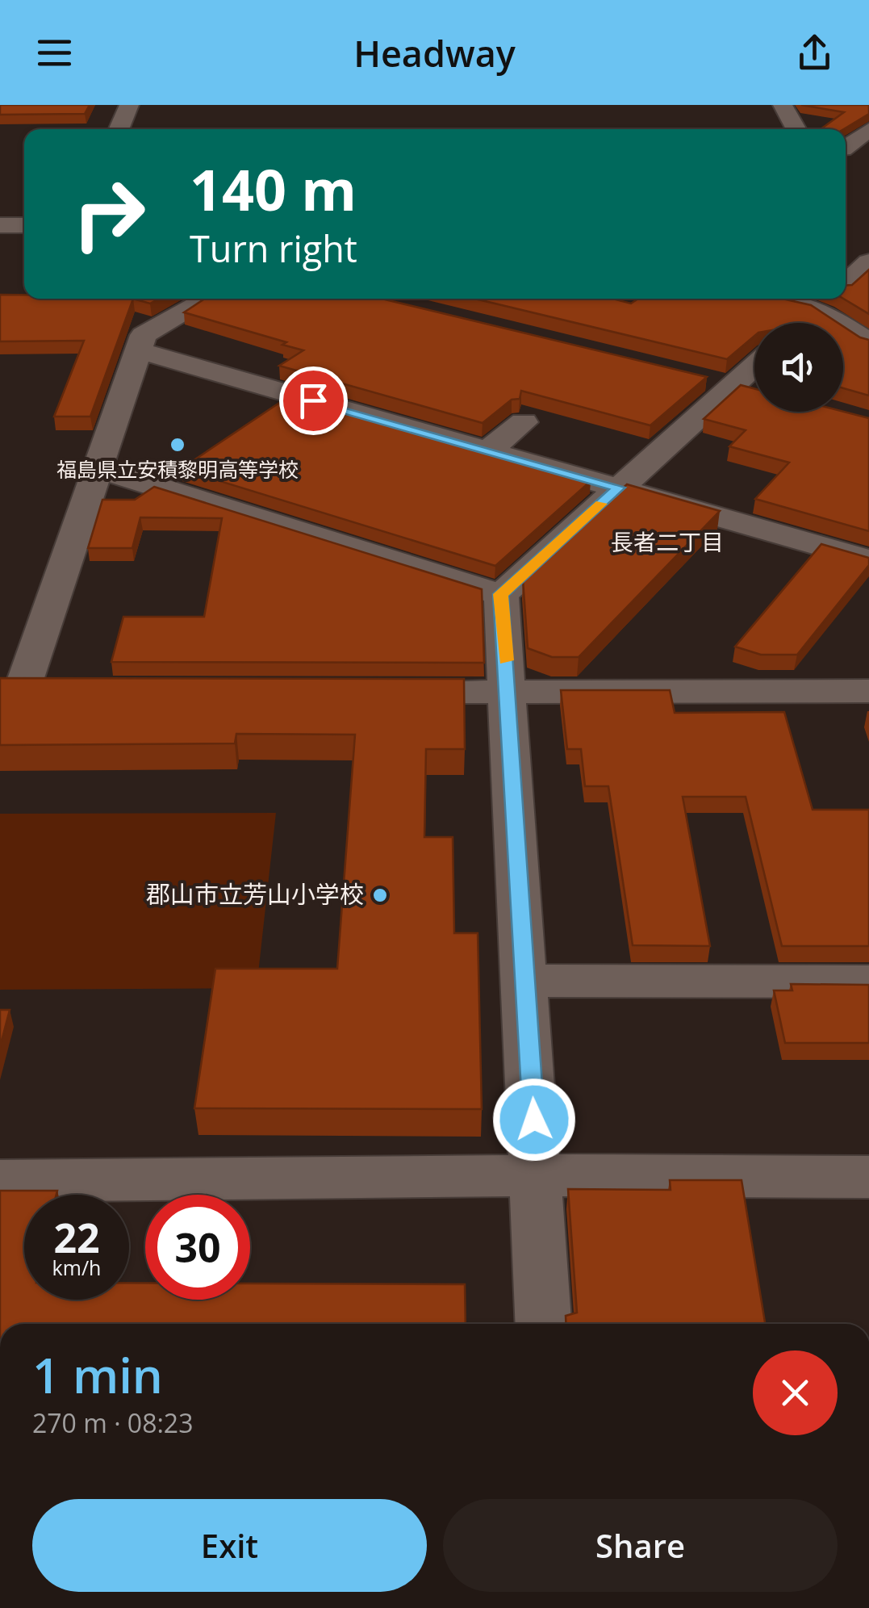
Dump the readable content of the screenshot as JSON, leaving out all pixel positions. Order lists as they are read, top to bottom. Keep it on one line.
{"districts":["長者二丁目"],"places":["福島県立安積黎明高等学校","郡山市立芳山小学校"],"page":{"header":"Headway","turn":["140 m","Turn right"],"speed":"22 km/h","limit":"30","heading":["1 min","270 m · 08:23"],"buttons":["Exit","Share"]}}
